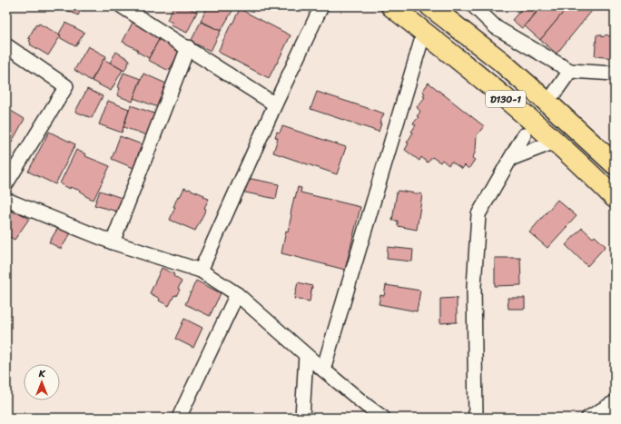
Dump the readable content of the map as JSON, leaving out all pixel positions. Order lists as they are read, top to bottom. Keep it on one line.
{"streets":{"highway":["D130-1"]},"north":"top"}
